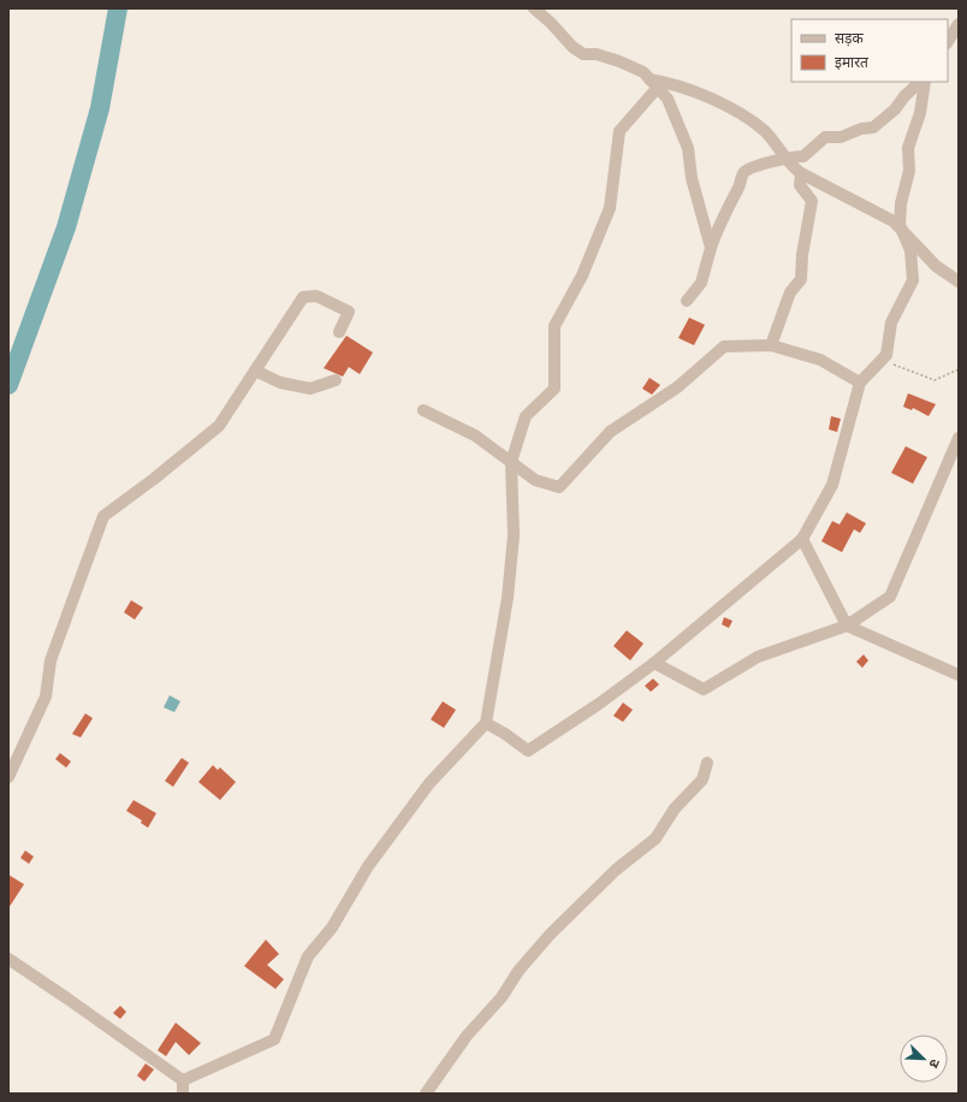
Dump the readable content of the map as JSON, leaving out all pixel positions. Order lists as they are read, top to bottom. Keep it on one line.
{"legend":["सड़क","इमारत"],"north":"bottom right"}
